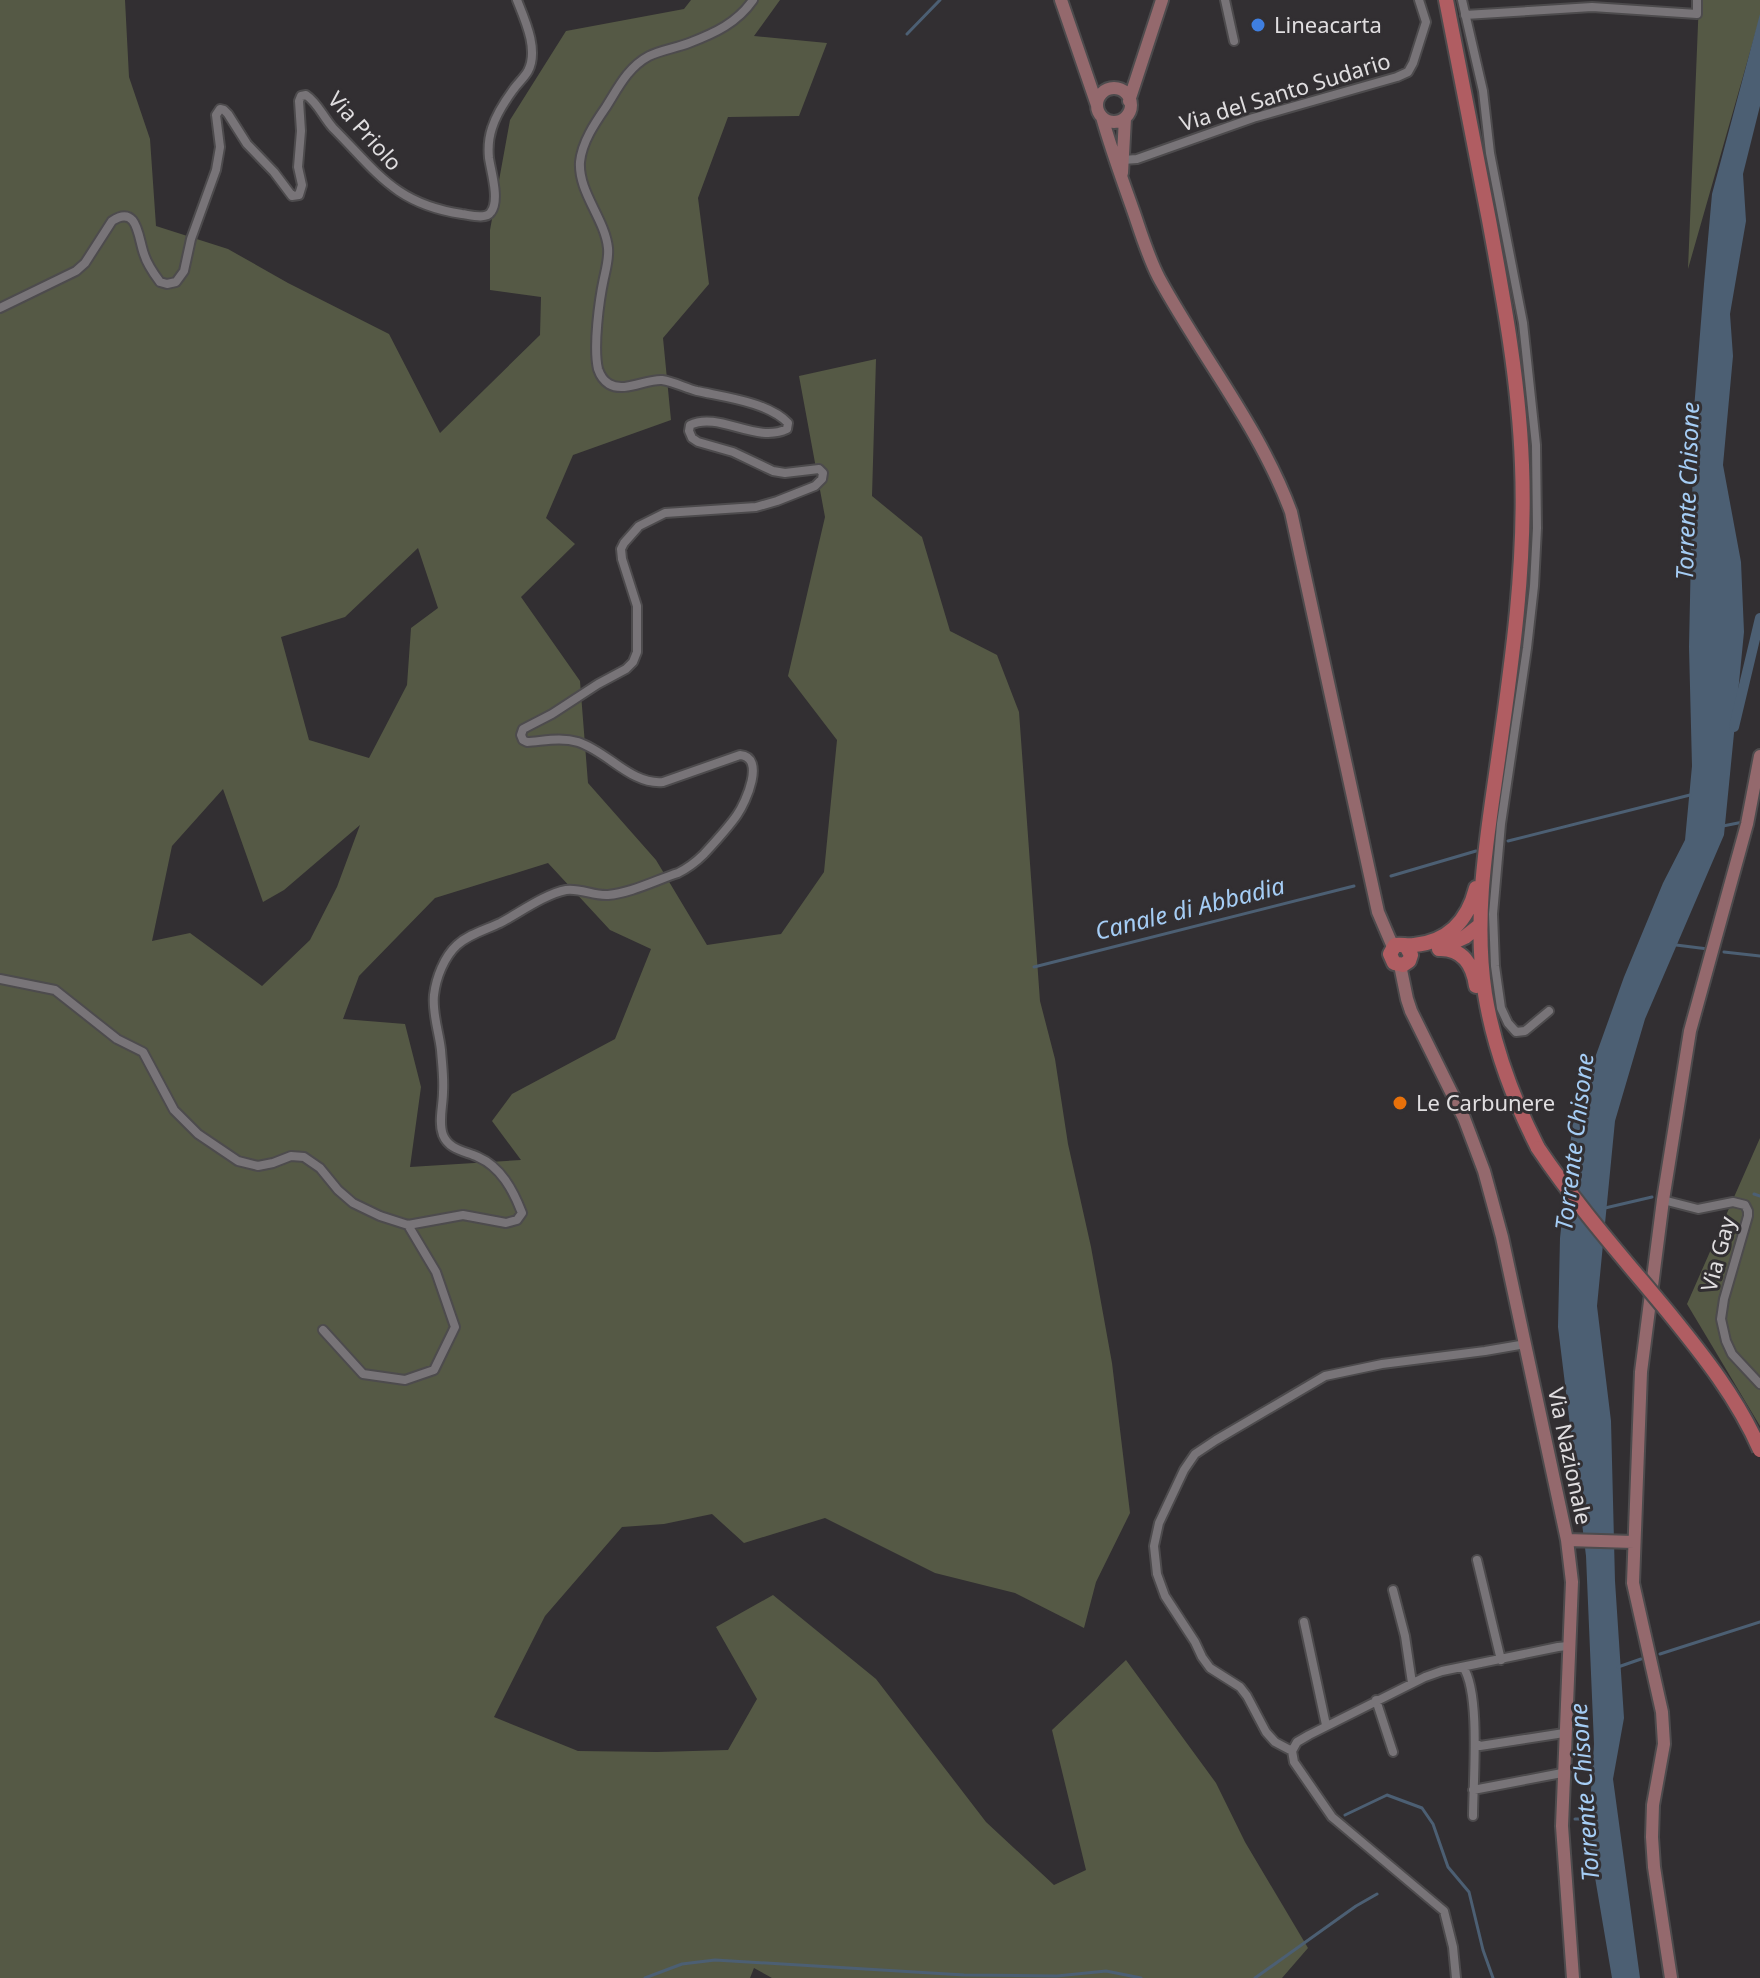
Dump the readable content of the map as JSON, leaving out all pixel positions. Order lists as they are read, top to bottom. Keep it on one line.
{"streets":{"main road":["Via Nazionale"],"street":["Via del Santo Sudario","Via Priolo","Via Gay"]},"water":["Torrente Chisone","Canale di Abbadia"],"places":["Lineacarta","Le Carbunere"]}
